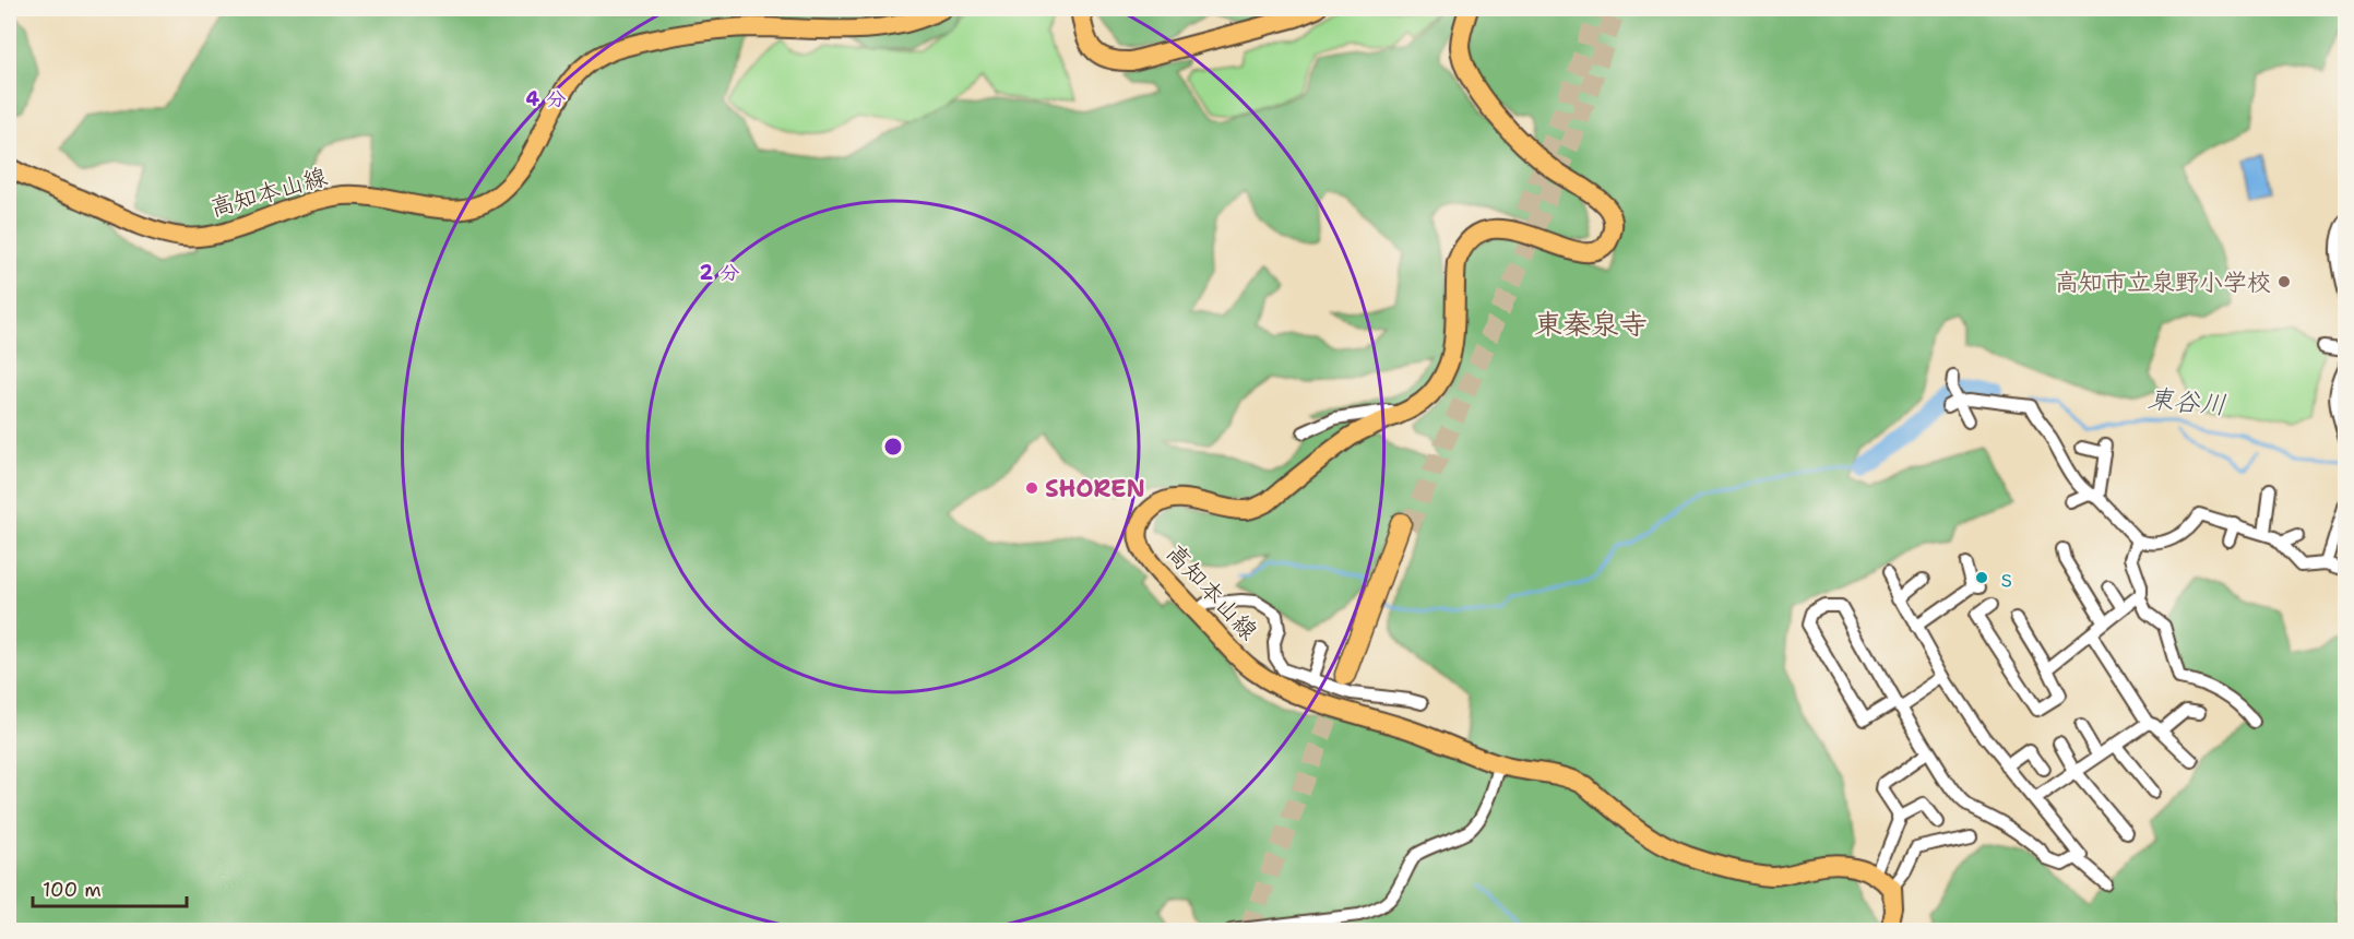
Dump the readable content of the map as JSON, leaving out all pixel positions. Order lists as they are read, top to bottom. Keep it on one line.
{"streets":{"main road":["高知本山線"]},"districts":["東秦泉寺"],"water":["東谷川"],"places":["高知市立泉野小学校","SHOREN","ｓ"],"scale_bar":"100 m","rings":["4 分","2 分"]}
